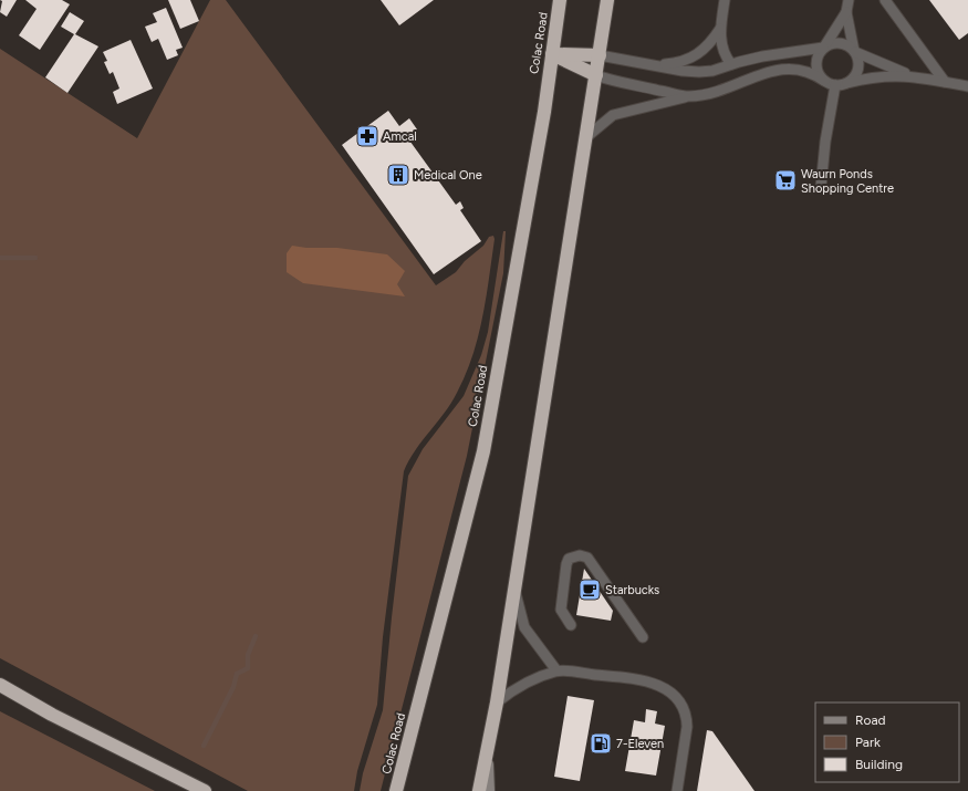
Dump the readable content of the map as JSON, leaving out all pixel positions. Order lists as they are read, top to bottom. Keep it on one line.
{"streets":{"highway":["Colac Road"]},"places":{"pharmacy":["Amcal"],"building":["Medical One"],"supermarket":["Waurn Ponds Shopping Centre"],"cafe":["Starbucks"],"fuel station":["7-Eleven"]},"legend":["Road","Park","Building"]}
